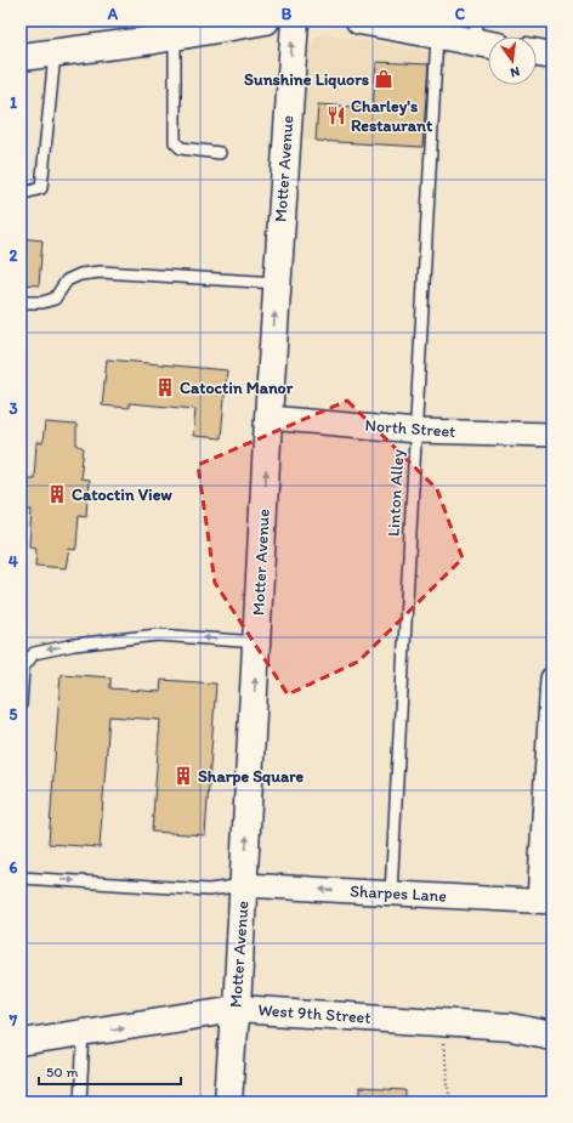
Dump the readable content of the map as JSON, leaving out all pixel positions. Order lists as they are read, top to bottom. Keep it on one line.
{"streets":{"main road":["Motter Avenue","West 9th Street"],"street":["North Street","Sharpes Lane"],"lane":["Linton Alley"]},"crossings":[["Motter Avenue","North Street"],["Motter Avenue","Sharpes Lane"],["Motter Avenue","West 9th Street"],["North Street","Linton Alley"],["Linton Alley","Sharpes Lane"]],"one_way":["Motter Avenue","Sharpes Lane"],"places":{"shop":["Sunshine Liquors"],"restaurant":["Charley's Restaurant"],"building":["Catoctin Manor","Catoctin View","Sharpe Square"]},"scale_bar":"50 m","north":"bottom","grid":{"columns":["A","B","C"],"rows":["1","2","3","4","5","6","7"]}}
